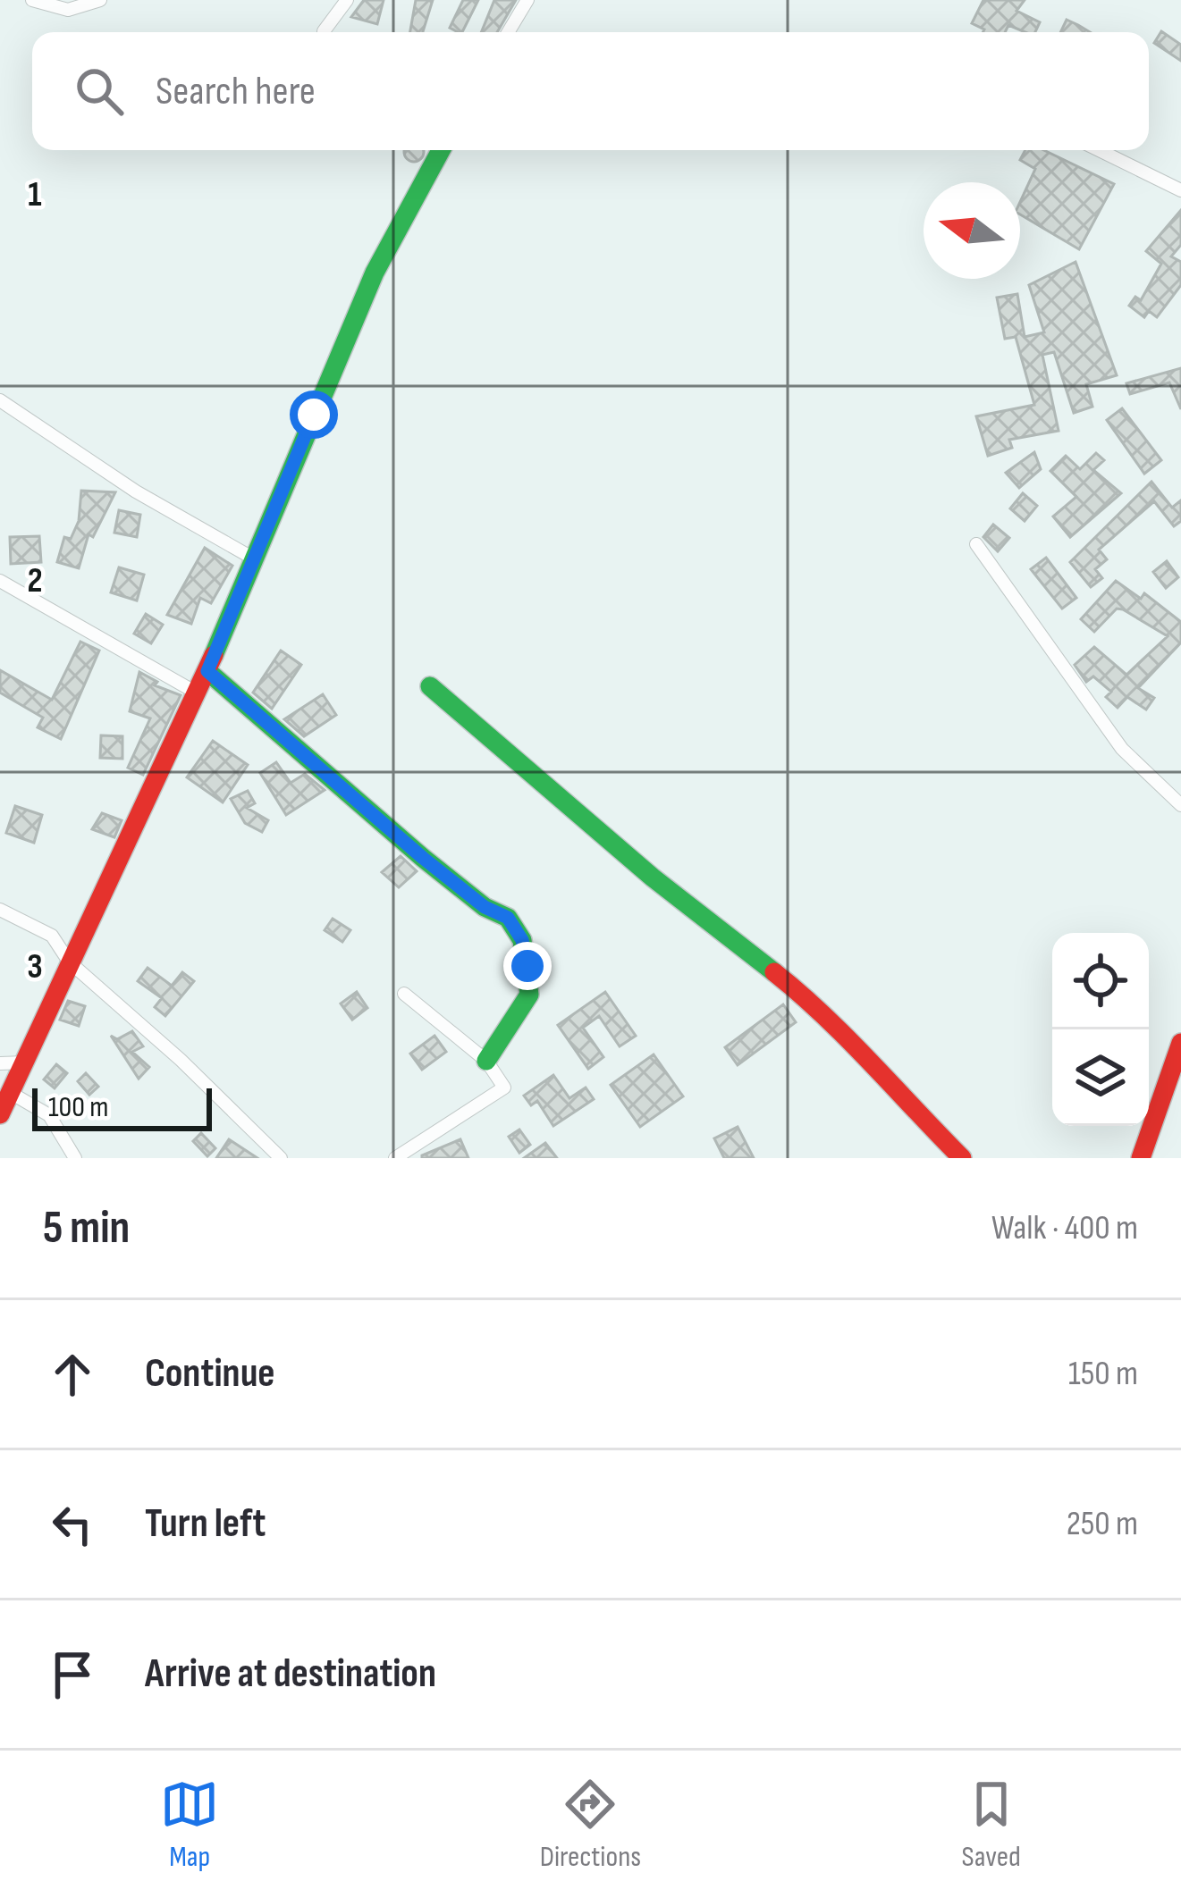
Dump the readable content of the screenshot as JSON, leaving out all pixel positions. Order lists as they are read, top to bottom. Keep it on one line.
{"scale_bar":"100 m","north":"left","page":{"search":"Search here","scale":"100 m","heading":["5 min","Walk · 400 m"],"list":[["Continue","150 m"],["Turn left","250 m"],"Arrive at destination"],"nav":["Map","Directions","Saved"]},"grid":{"rows":["1","2","3"]}}
